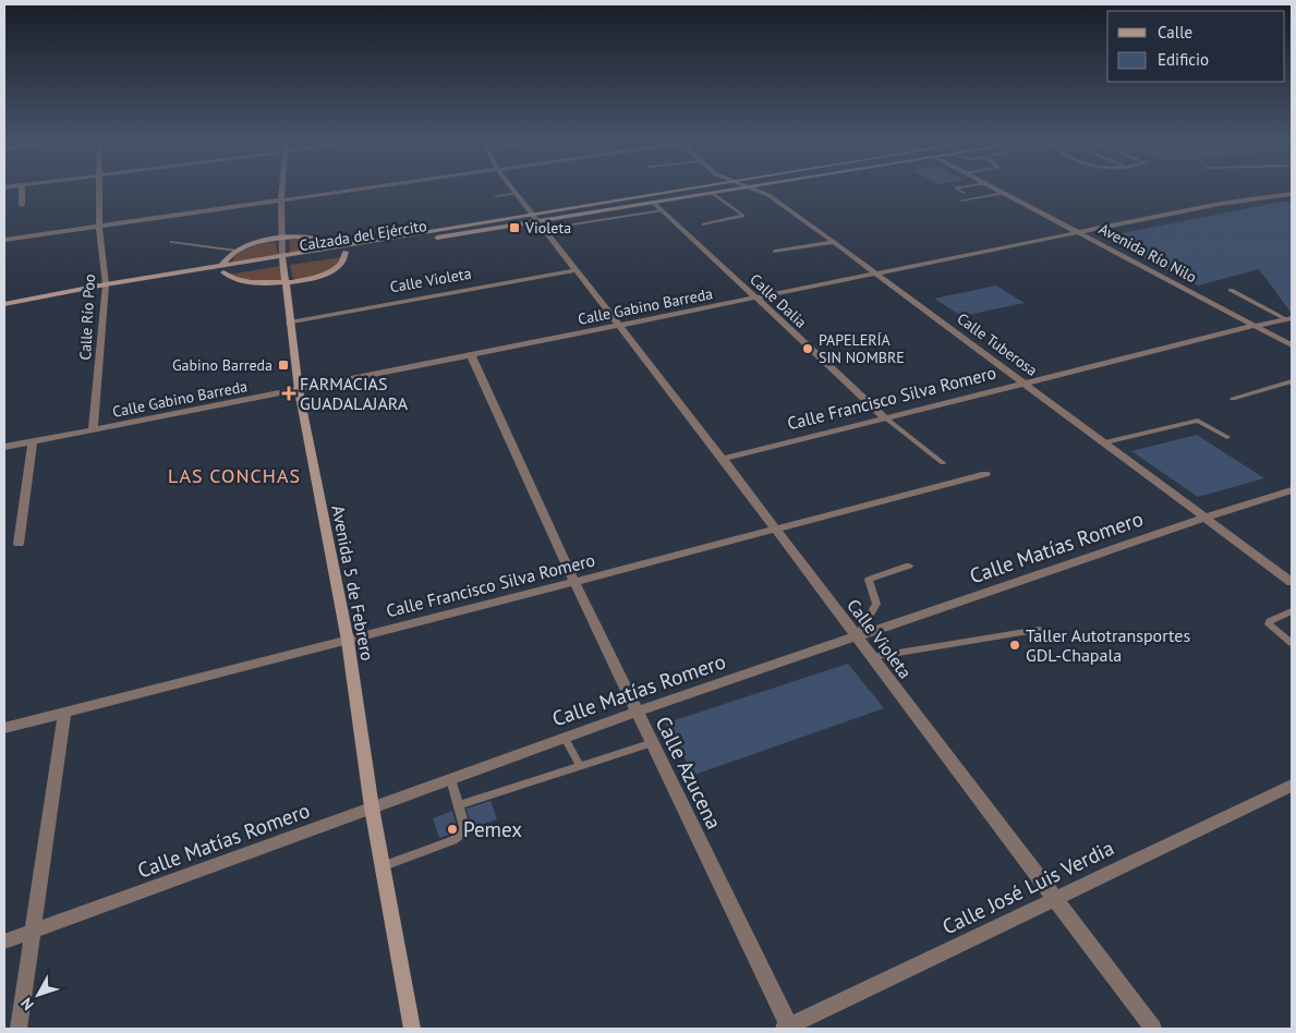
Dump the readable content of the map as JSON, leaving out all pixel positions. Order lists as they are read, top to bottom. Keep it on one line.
{"streets":{"main road":["Calzada del Ejército","Avenida 5 de Febrero"],"street":["Avenida Río Nilo","Calle Violeta","Calle Dalia","Calle Gabino Barreda","Calle Río Poo","Calle Tuberosa","Calle Francisco Silva Romero","Calle Matías Romero","Calle Azucena","Calle José Luis Verdia"]},"crossings":[["Calzada del Ejército","Calle Violeta"],["Calzada del Ejército","Calle Dalia"],["Calzada del Ejército","Calle Río Poo"],["Calzada del Ejército","Avenida 5 de Febrero"],["Avenida Río Nilo","Calle Gabino Barreda"],["Avenida Río Nilo","Calle Francisco Silva Romero"],["Calle Violeta","Calle Gabino Barreda"],["Calle Violeta","Calle Francisco Silva Romero"],["Calle Violeta","Calle Matías Romero"],["Calle Violeta","Avenida 5 de Febrero"],["Calle Violeta","Calle José Luis Verdia"],["Calle Dalia","Calle Gabino Barreda"],["Calle Dalia","Calle Francisco Silva Romero"],["Calle Gabino Barreda","Calle Río Poo"],["Calle Gabino Barreda","Calle Tuberosa"],["Calle Gabino Barreda","Avenida 5 de Febrero"],["Calle Gabino Barreda","Calle Azucena"],["Calle Tuberosa","Calle Francisco Silva Romero"],["Calle Tuberosa","Calle Matías Romero"],["Calle Francisco Silva Romero","Avenida 5 de Febrero"],["Calle Francisco Silva Romero","Calle Azucena"],["Calle Matías Romero","Avenida 5 de Febrero"],["Calle Matías Romero","Calle Azucena"],["Calle Azucena","Calle José Luis Verdia"]],"districts":["LAS CONCHAS"],"places":{"transit":["Violeta","Gabino Barreda"],"other":["PAPELERÍA SIN NOMBRE","Taller Autotransportes GDL-Chapala","Pemex"],"health":["FARMACIAS GUADALAJARA"]},"legend":["Calle","Edificio"],"north":"bottom left"}
